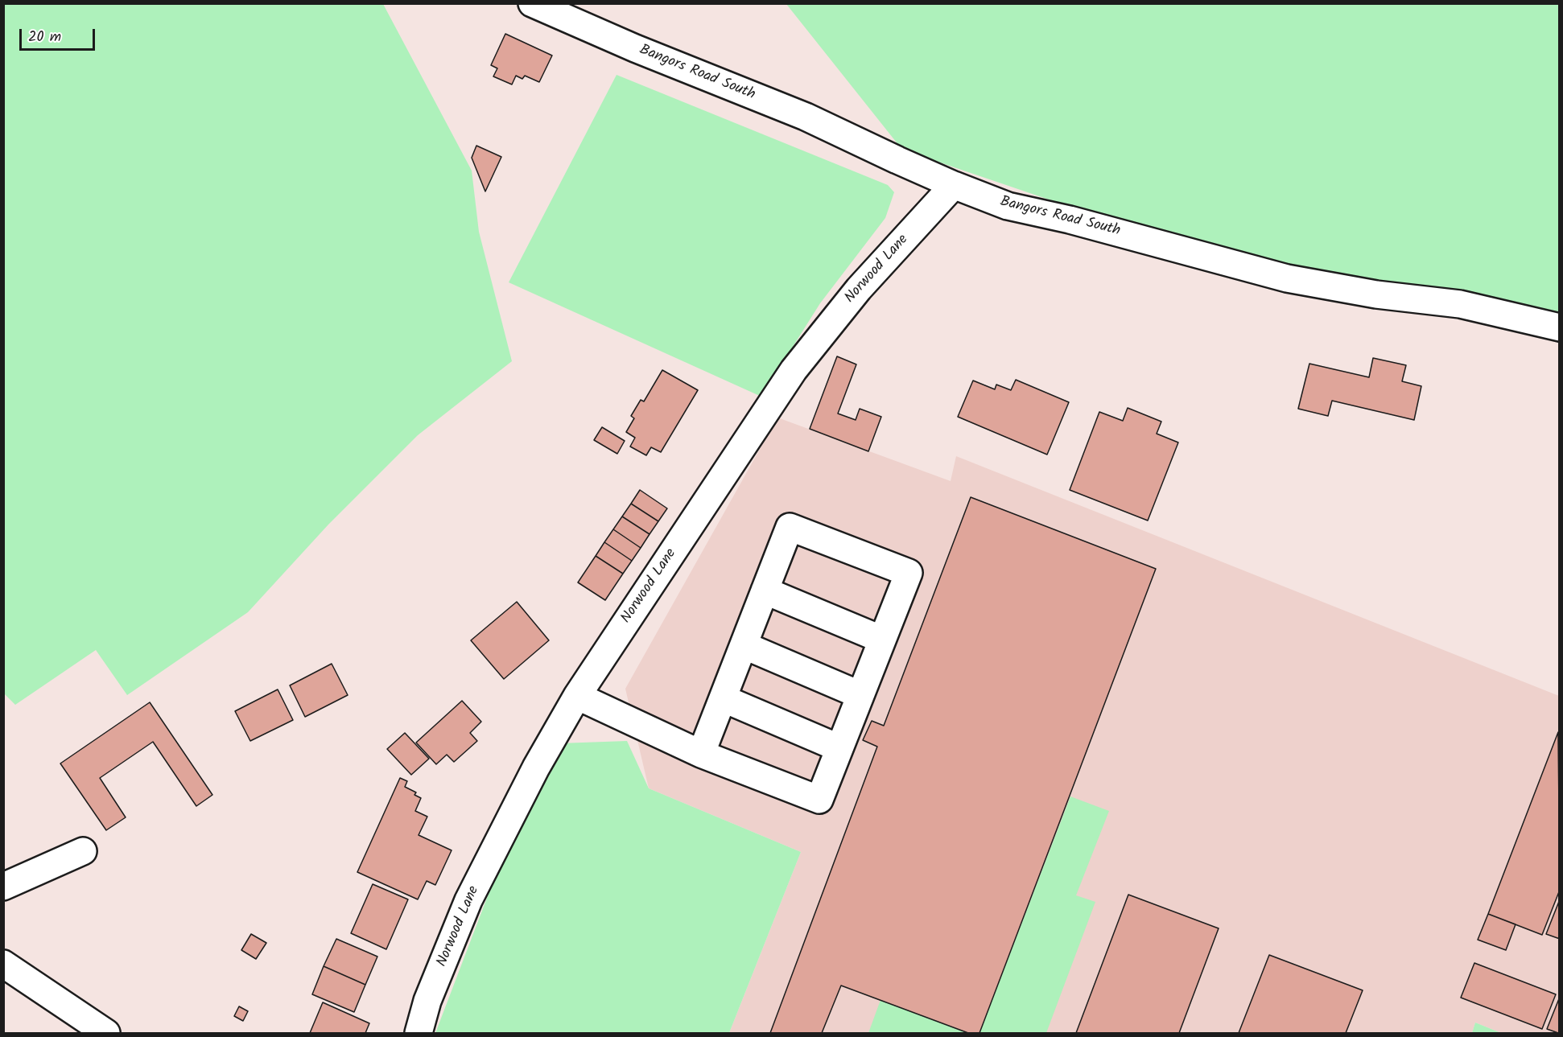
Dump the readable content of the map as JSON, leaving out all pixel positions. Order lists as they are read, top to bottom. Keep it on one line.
{"streets":{"street":["Bangors Road South","Norwood Lane"]},"crossings":[["Bangors Road South","Norwood Lane"]],"scale_bar":"20 m"}
